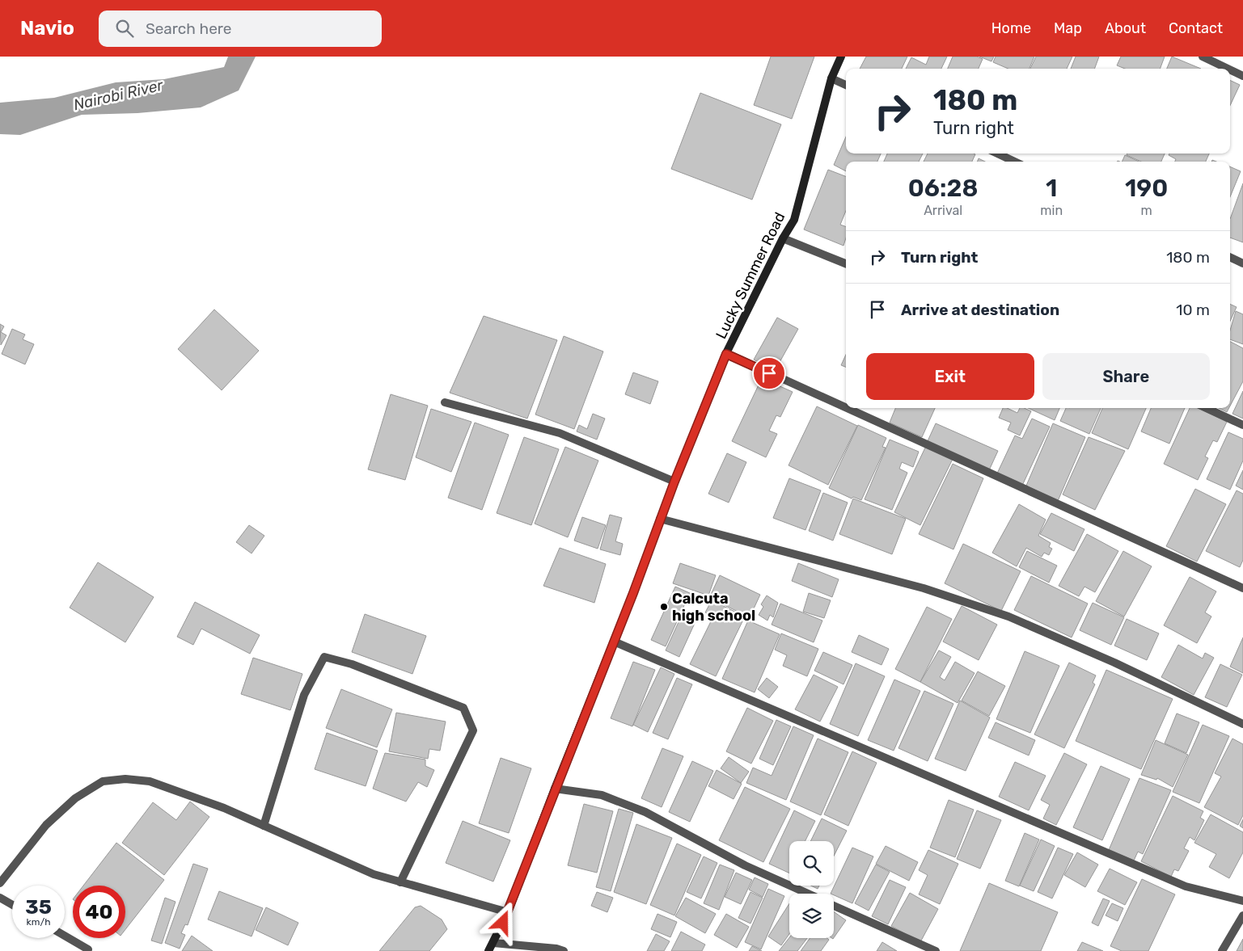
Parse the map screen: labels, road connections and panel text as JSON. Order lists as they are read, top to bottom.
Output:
{
  "streets": {
    "street": ["Lucky Summer Road"]
  },
  "water": ["Nairobi River"],
  "places": ["Calcuta high school"],
  "page": {
    "header": "Navio",
    "search": "Search here",
    "nav": [
      "Home",
      "Map",
      "About",
      "Contact"
    ],
    "turn": ["180 m", "Turn right"],
    "eta": [
      "06:28",
      "Arrival",
      "1",
      "min",
      "190",
      "m"
    ],
    "list": [
      {
        "name": "Turn right",
        "value": "180 m"
      },
      {
        "name": "Arrive at destination",
        "value": "10 m"
      }
    ],
    "buttons": ["Exit", "Share"],
    "speed": "35 km/h",
    "limit": "40"
  }
}
